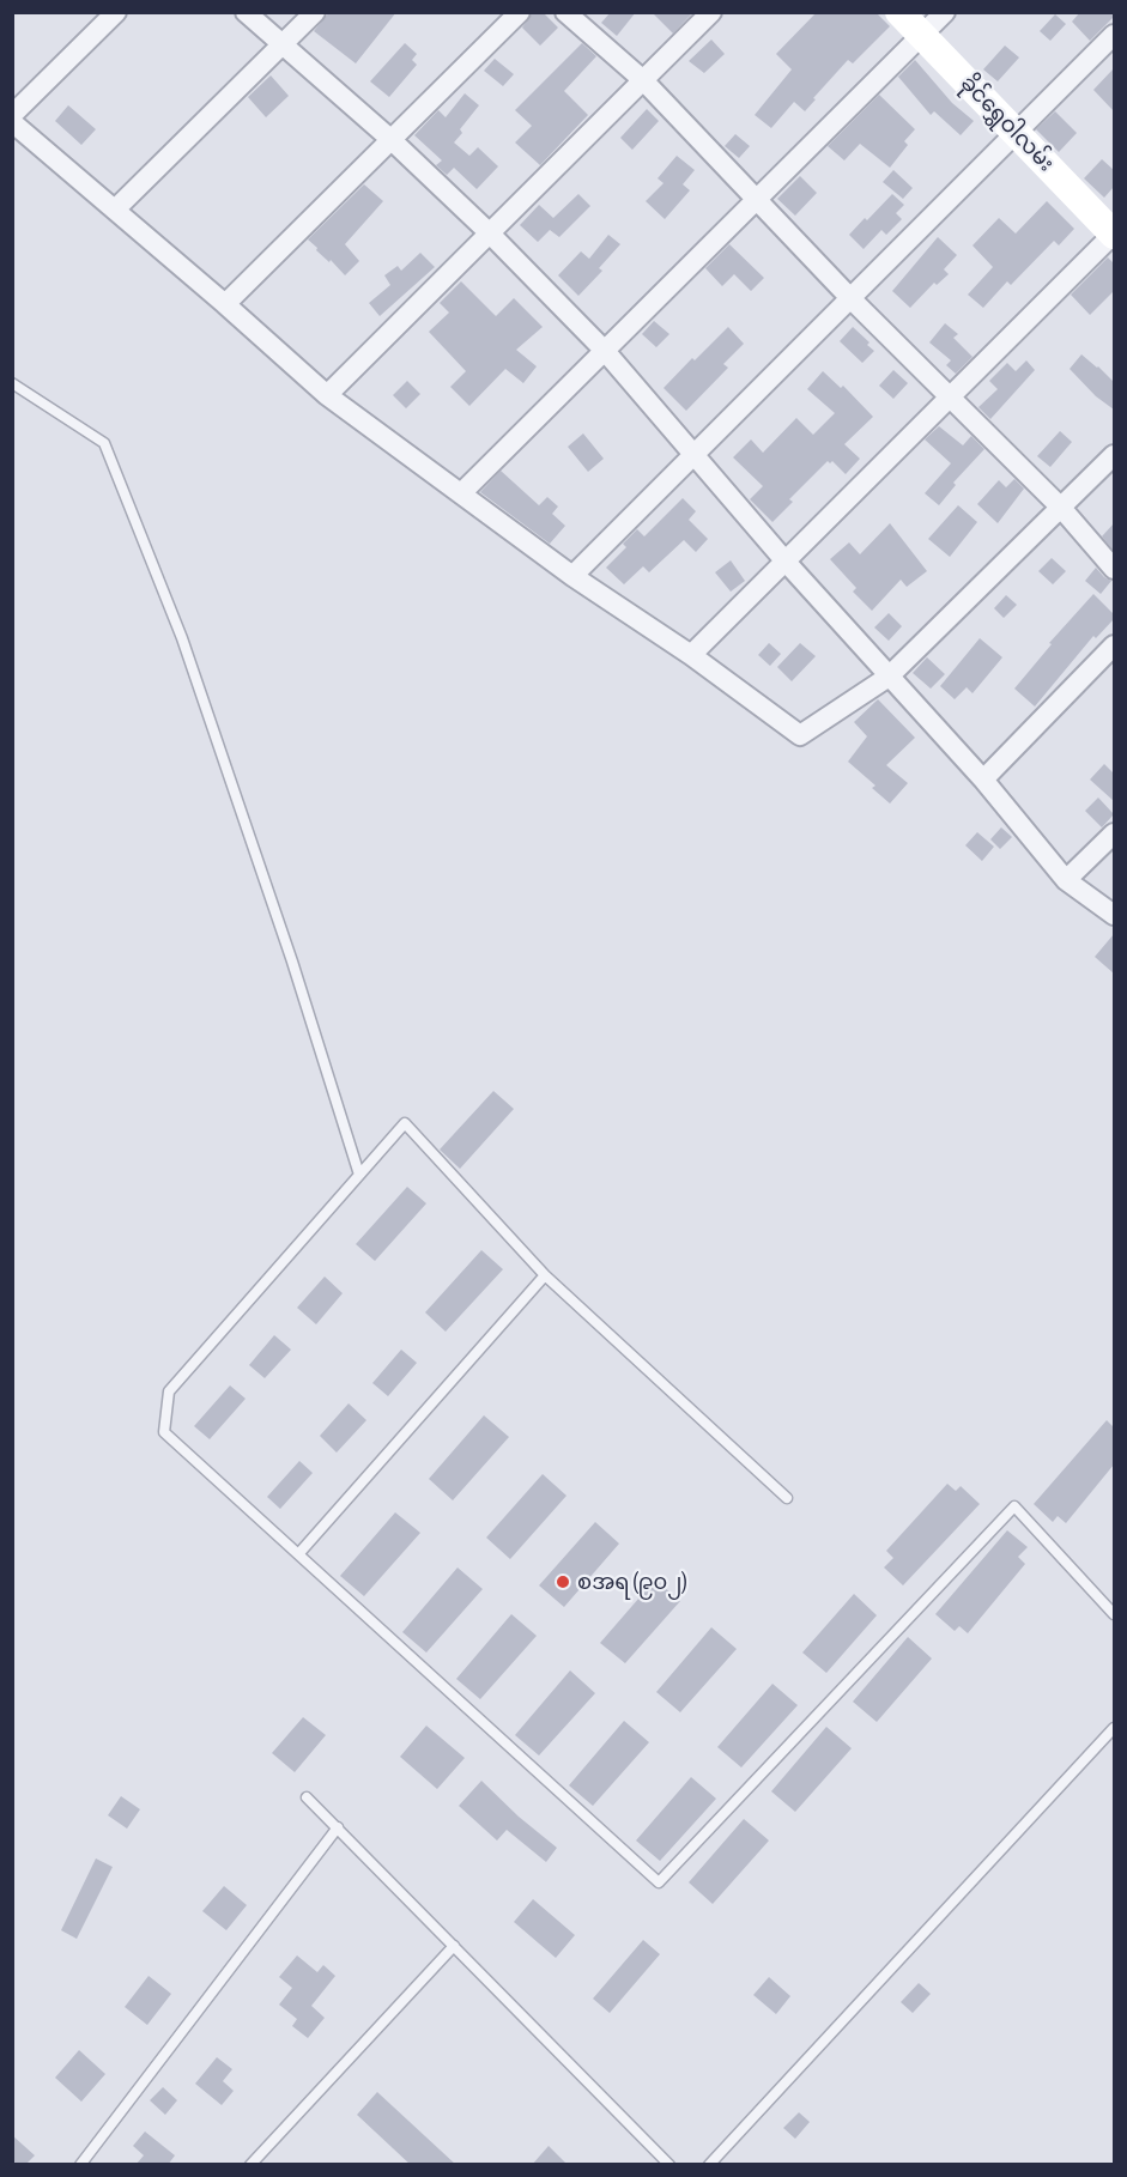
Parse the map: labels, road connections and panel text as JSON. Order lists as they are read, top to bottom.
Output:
{
  "streets": {
    "street": ["ခိုင်ရွှေဝါလမ်း"]
  },
  "places": ["စအရ (၉၀၂)"]
}
